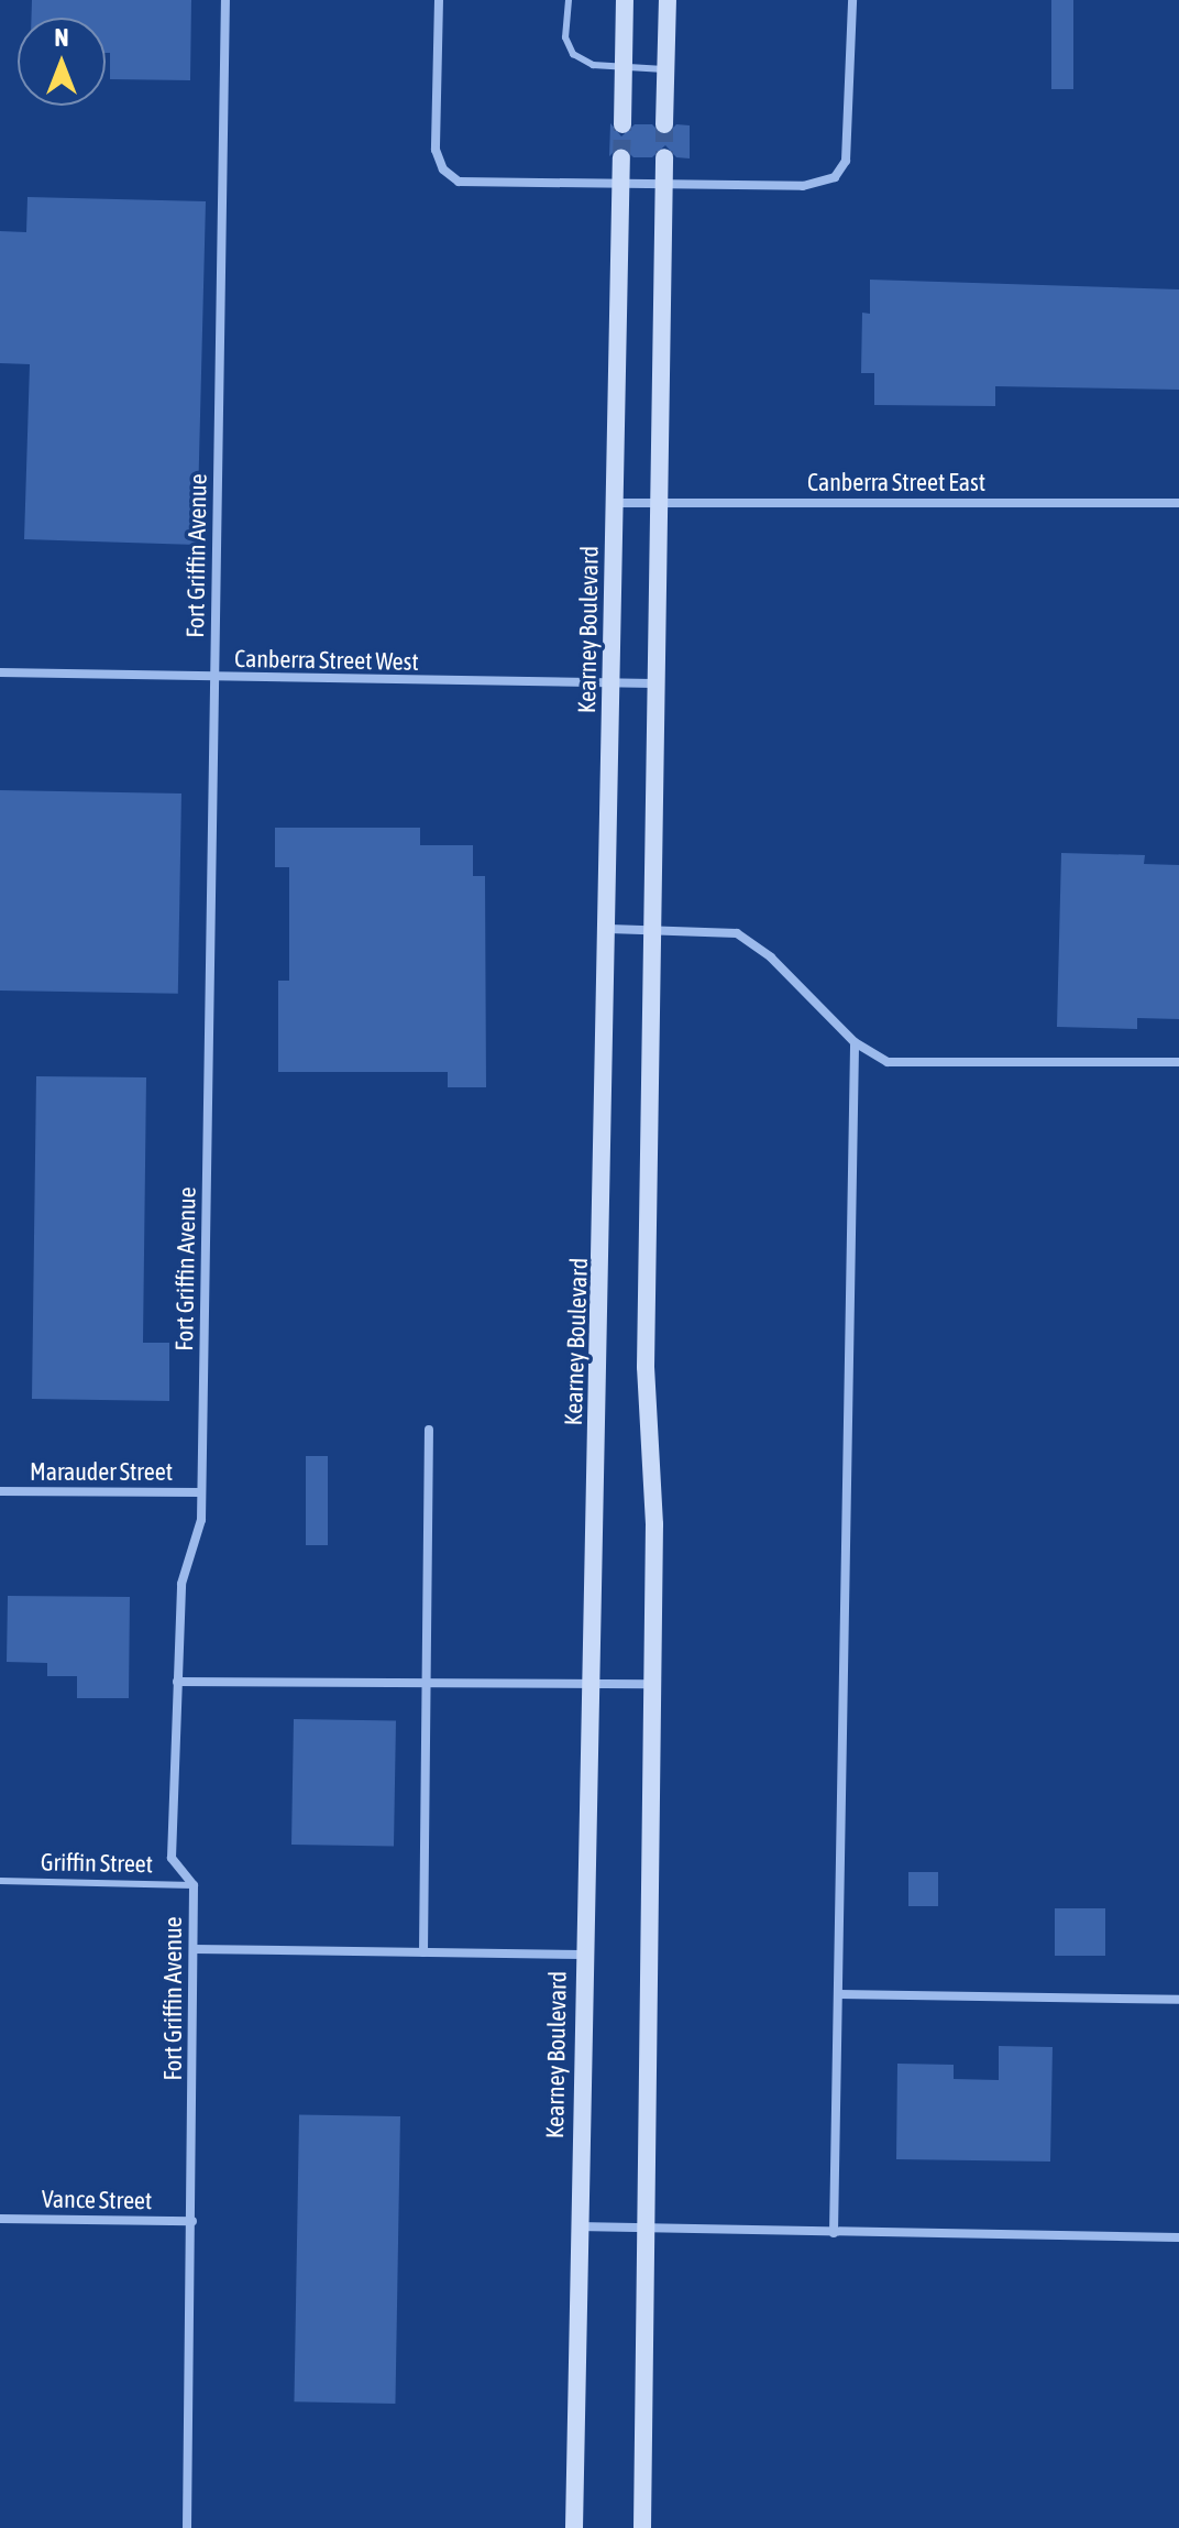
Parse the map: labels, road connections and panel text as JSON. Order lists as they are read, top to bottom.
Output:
{
  "streets": {
    "street": [
      "Canberra Street East",
      "Fort Griffin Avenue",
      "Kearney Boulevard",
      "Canberra Street West",
      "Marauder Street",
      "Vance Street"
    ],
    "lane": ["Griffin Street"]
  },
  "crossings": [
    ["Canberra Street East", "Kearney Boulevard"],
    ["Fort Griffin Avenue", "Canberra Street West"],
    ["Fort Griffin Avenue", "Marauder Street"],
    ["Fort Griffin Avenue", "Griffin Street"],
    ["Fort Griffin Avenue", "Vance Street"],
    ["Kearney Boulevard", "Canberra Street West"]
  ],
  "north": "top"
}
